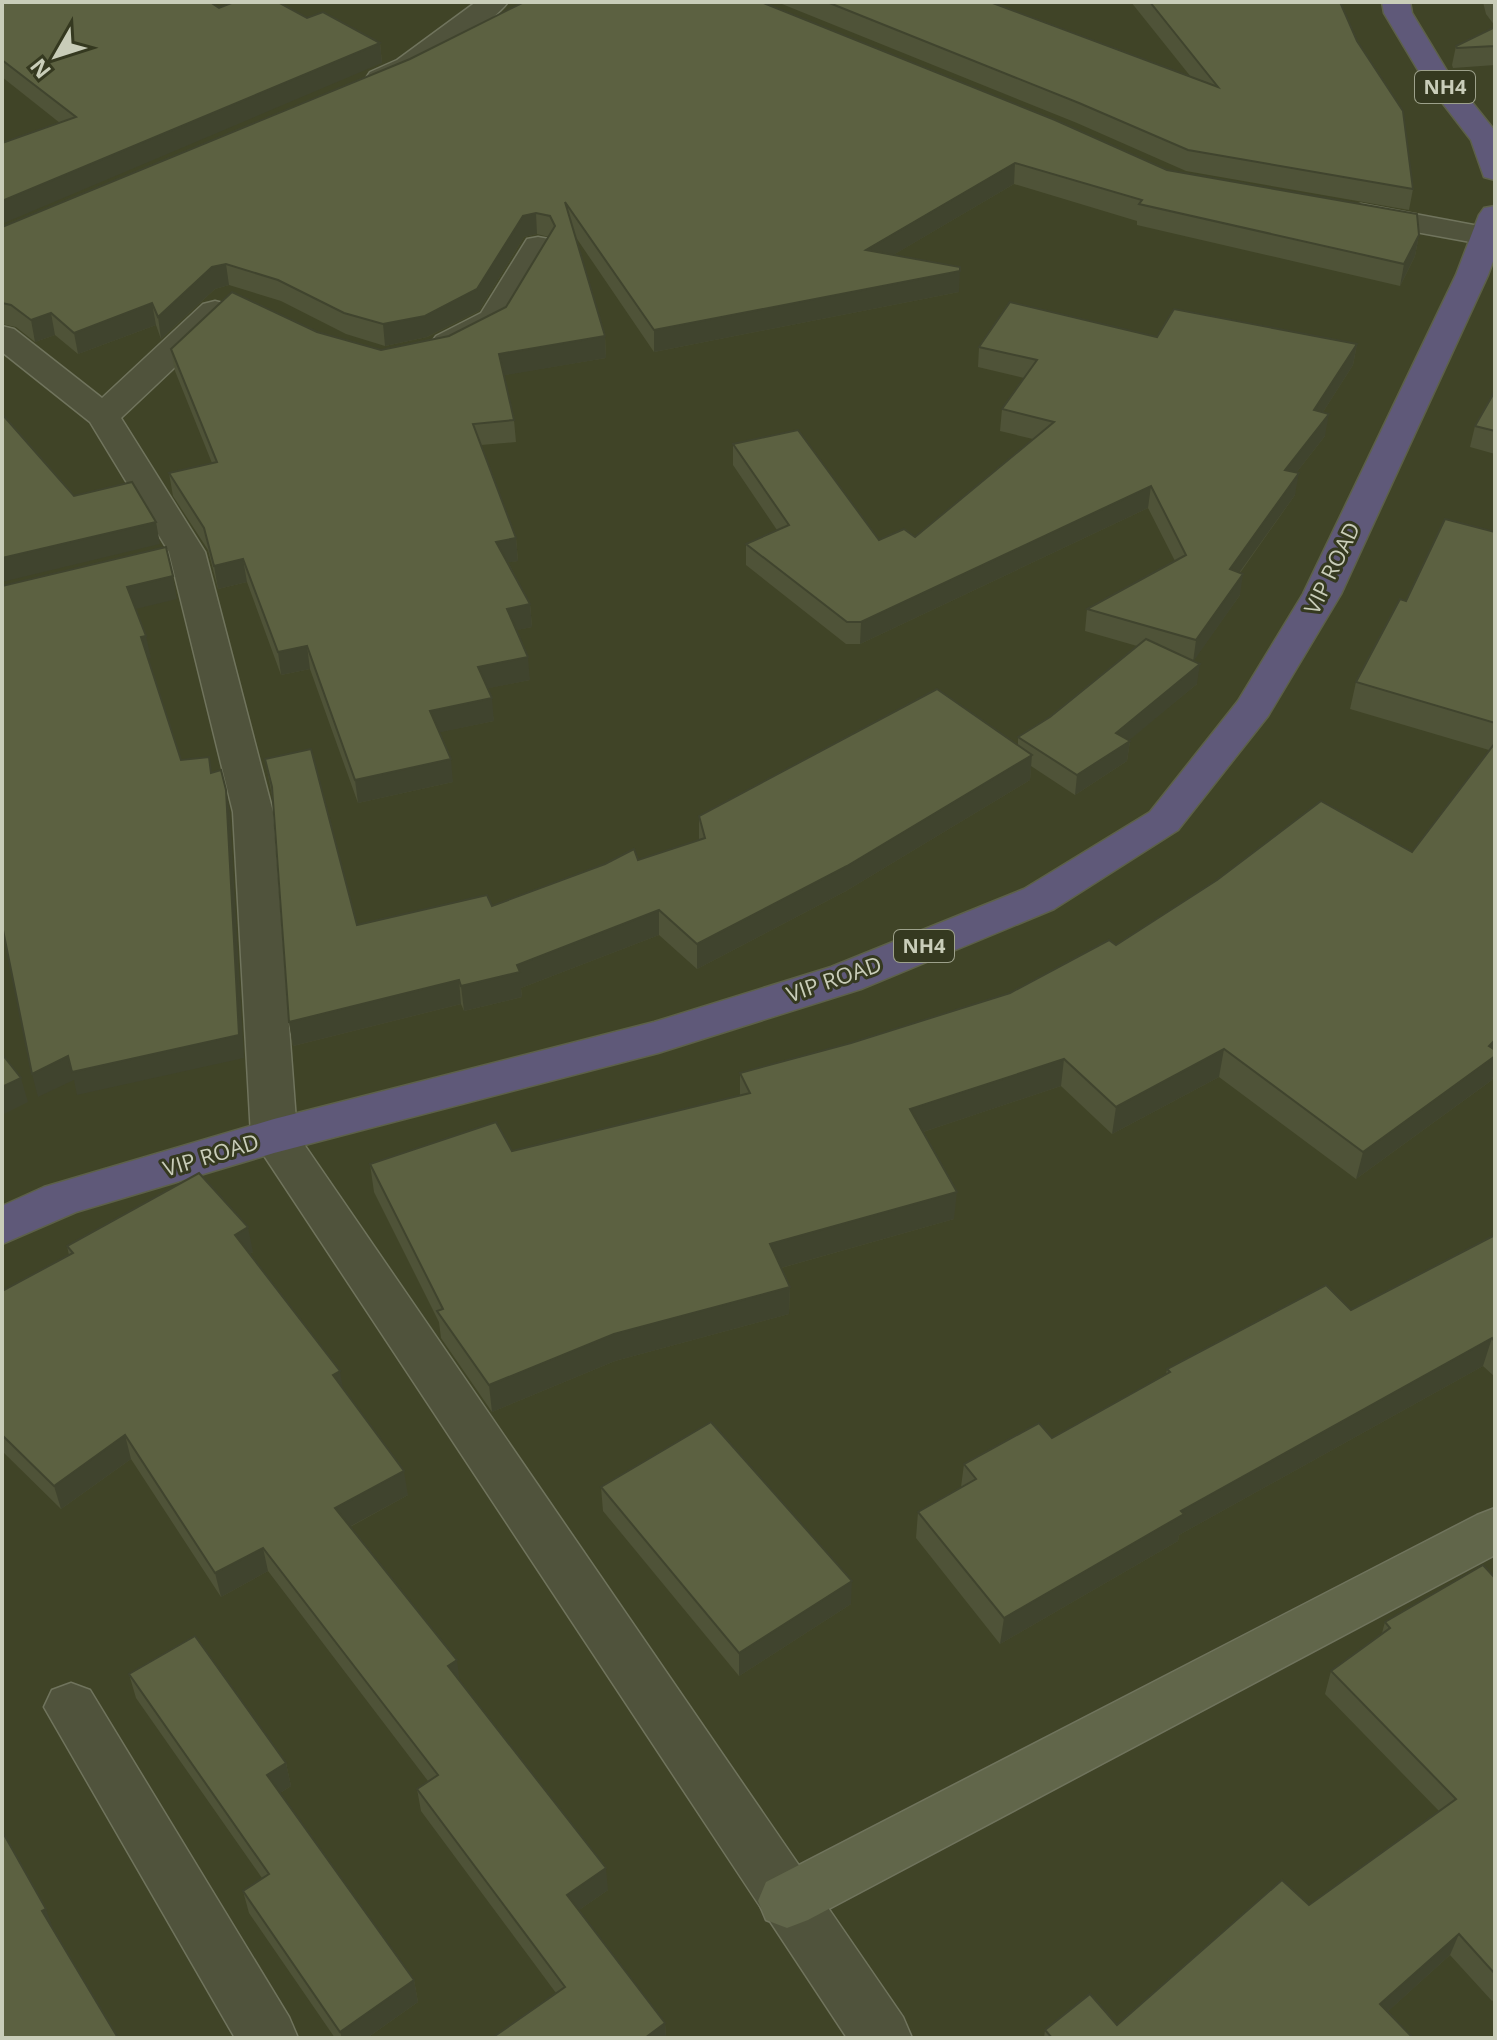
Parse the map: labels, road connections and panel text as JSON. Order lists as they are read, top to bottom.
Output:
{
  "streets": {
    "highway": ["NH4", "VIP ROAD"]
  },
  "north": "bottom left"
}
